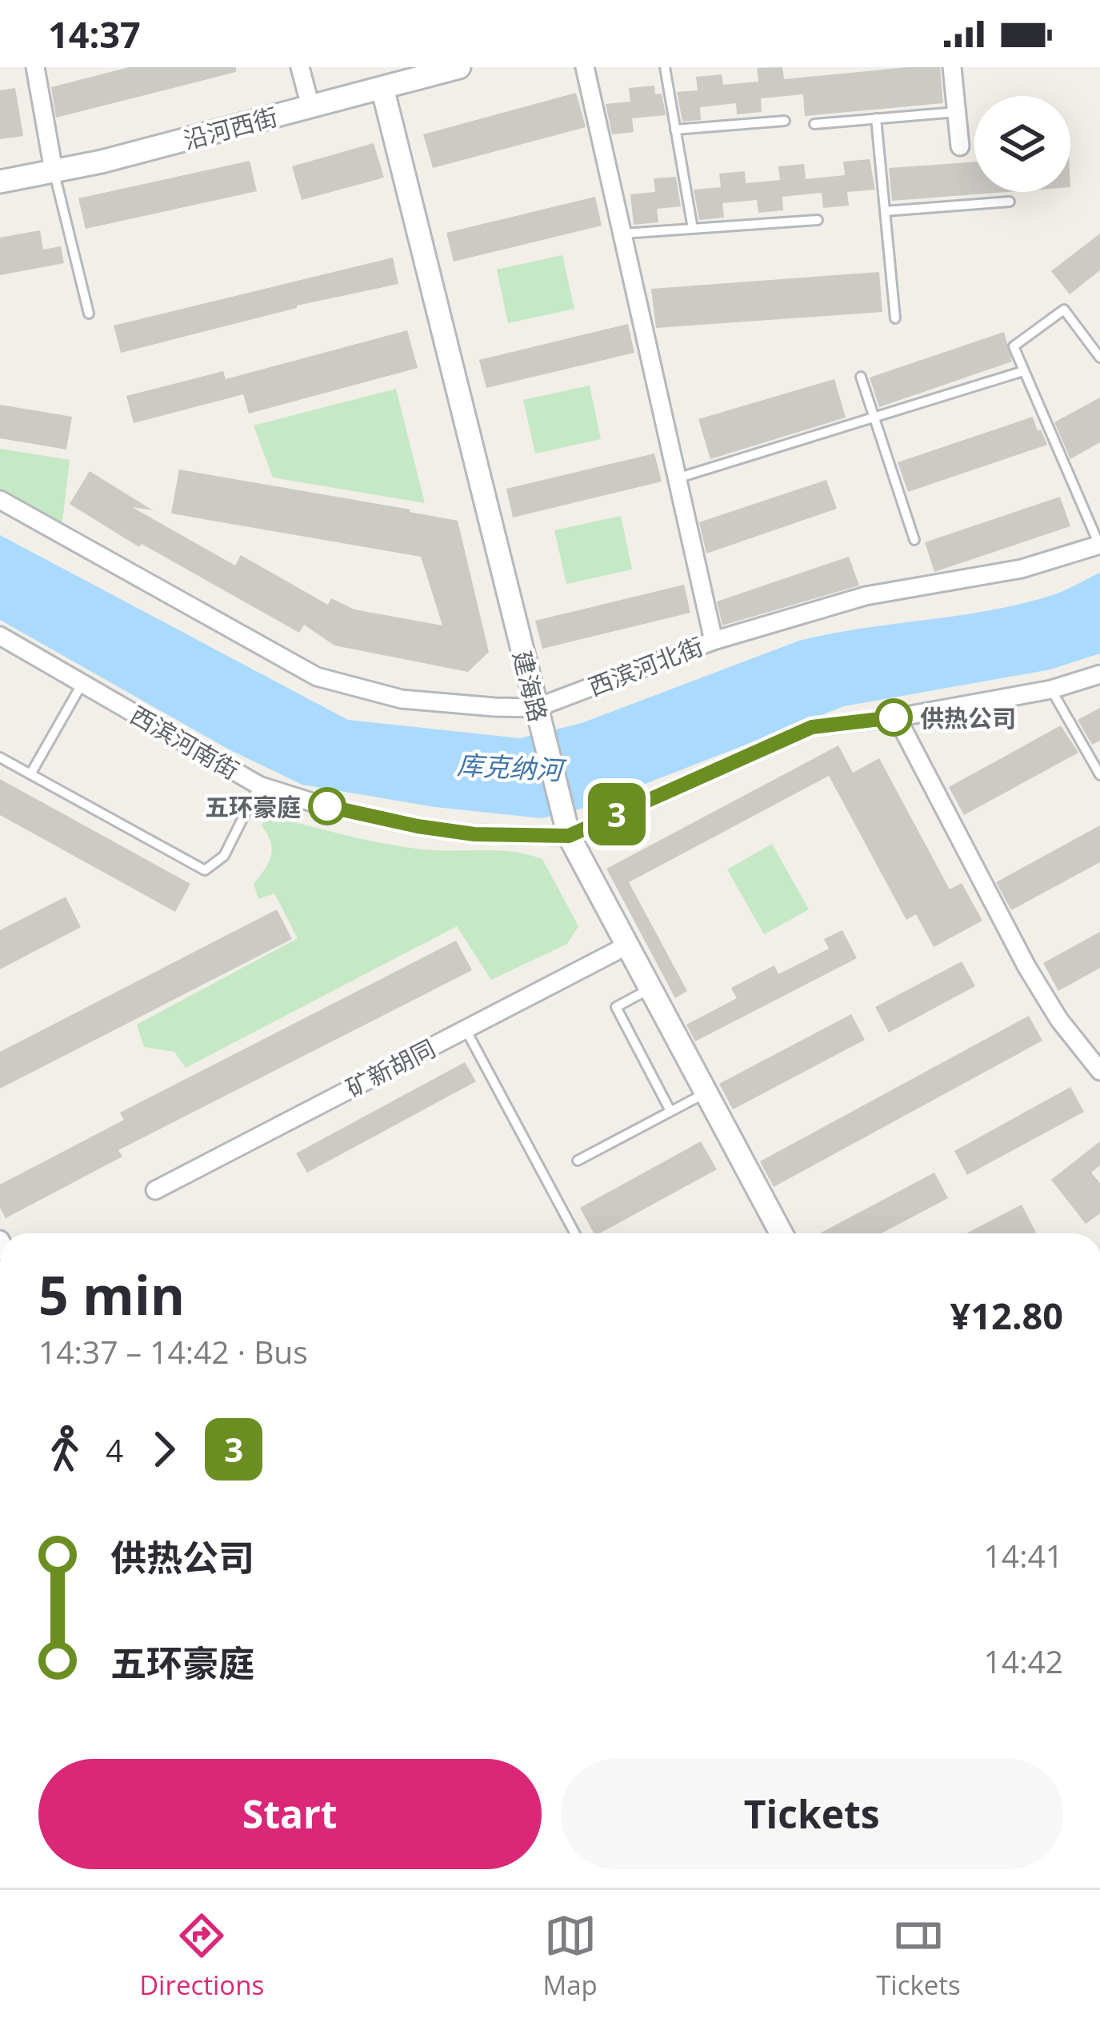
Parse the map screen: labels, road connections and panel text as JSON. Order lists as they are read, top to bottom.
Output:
{
  "streets": {
    "street": [
      "沿河西街",
      "西滨河北街",
      "建海路",
      "西滨河南街",
      "矿新胡同"
    ]
  },
  "crossings": [
    ["沿河西街", "建海路"],
    ["西滨河北街", "建海路"],
    ["建海路", "西滨河南街"],
    ["建海路", "矿新胡同"]
  ],
  "water": ["库克纳河"],
  "places": ["供热公司", "五环豪庭"],
  "lines": ["bus line 3"],
  "page": {
    "status": "14:37",
    "on_map": "3",
    "heading": ["5 min", "14:37 – 14:42 · Bus", "¥12.80"],
    "legs": ["4", "3"],
    "list": [
      {
        "name": "供热公司",
        "value": "14:41"
      },
      {
        "name": "五环豪庭",
        "value": "14:42"
      }
    ],
    "buttons": ["Start", "Tickets"],
    "tabs": ["Directions", "Map", "Tickets"]
  }
}
